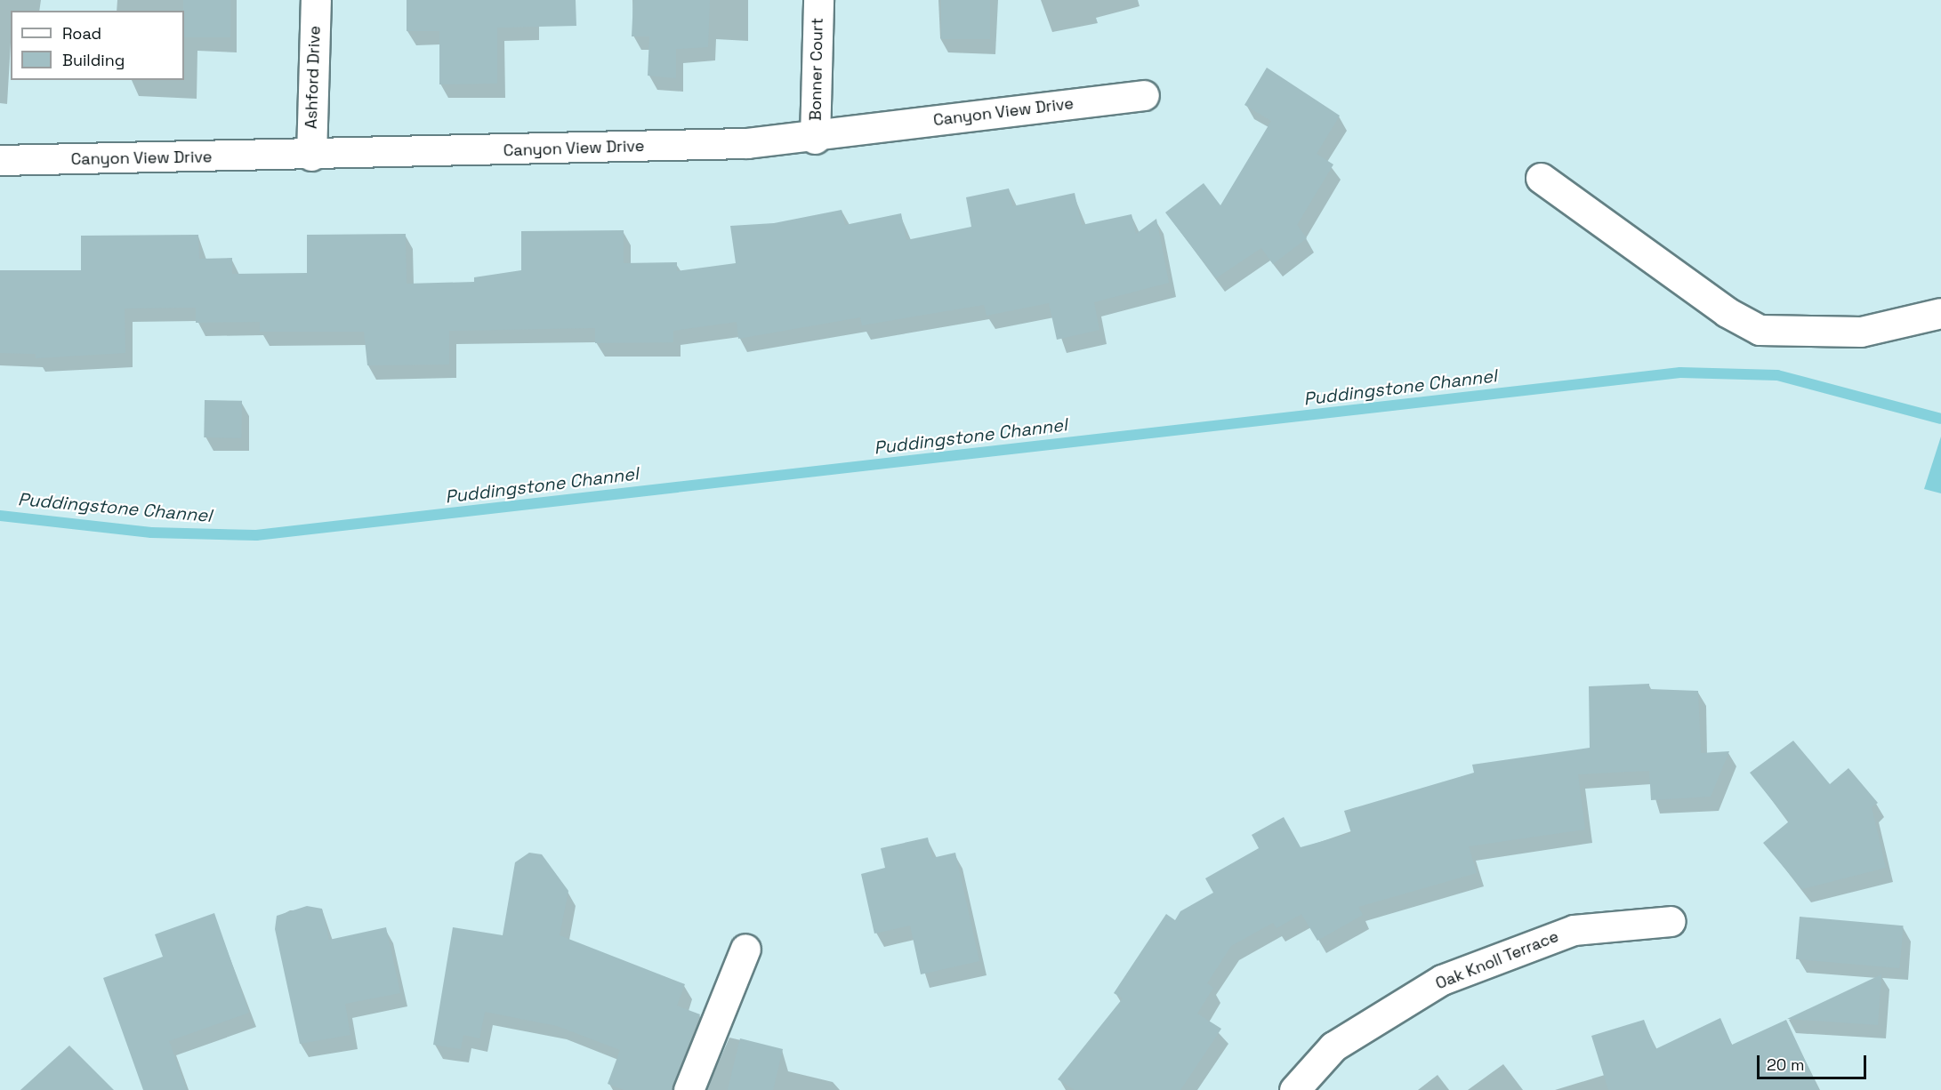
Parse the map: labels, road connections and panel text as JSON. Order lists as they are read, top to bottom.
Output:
{
  "streets": {
    "street": [
      "Bonner Court",
      "Ashford Drive",
      "Canyon View Drive",
      "Oak Knoll Terrace"
    ]
  },
  "crossings": [
    ["Bonner Court", "Canyon View Drive"],
    ["Ashford Drive", "Canyon View Drive"]
  ],
  "water": ["Puddingstone Channel"],
  "legend": ["Road", "Building"],
  "scale_bar": "20 m"
}
